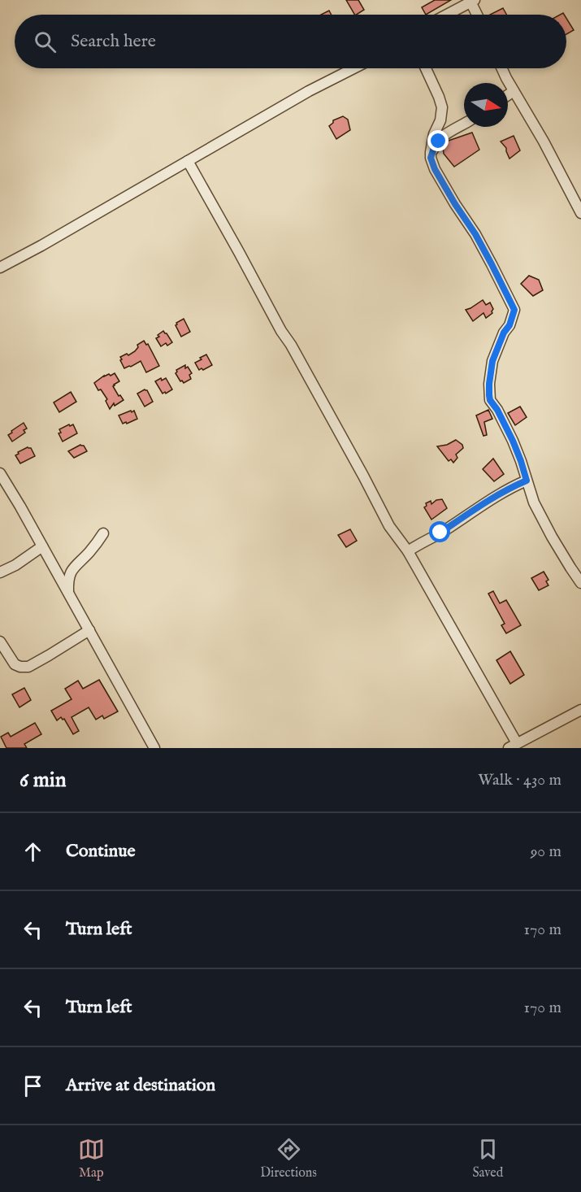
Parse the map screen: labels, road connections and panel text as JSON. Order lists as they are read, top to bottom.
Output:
{
  "north": "right",
  "page": {
    "search": "Search here",
    "heading": ["6 min", "Walk · 430 m"],
    "list": [
      ["Continue", "90 m"],
      ["Turn left", "170 m"],
      ["Turn left", "170 m"],
      "Arrive at destination"
    ],
    "nav": ["Map", "Directions", "Saved"]
  }
}
